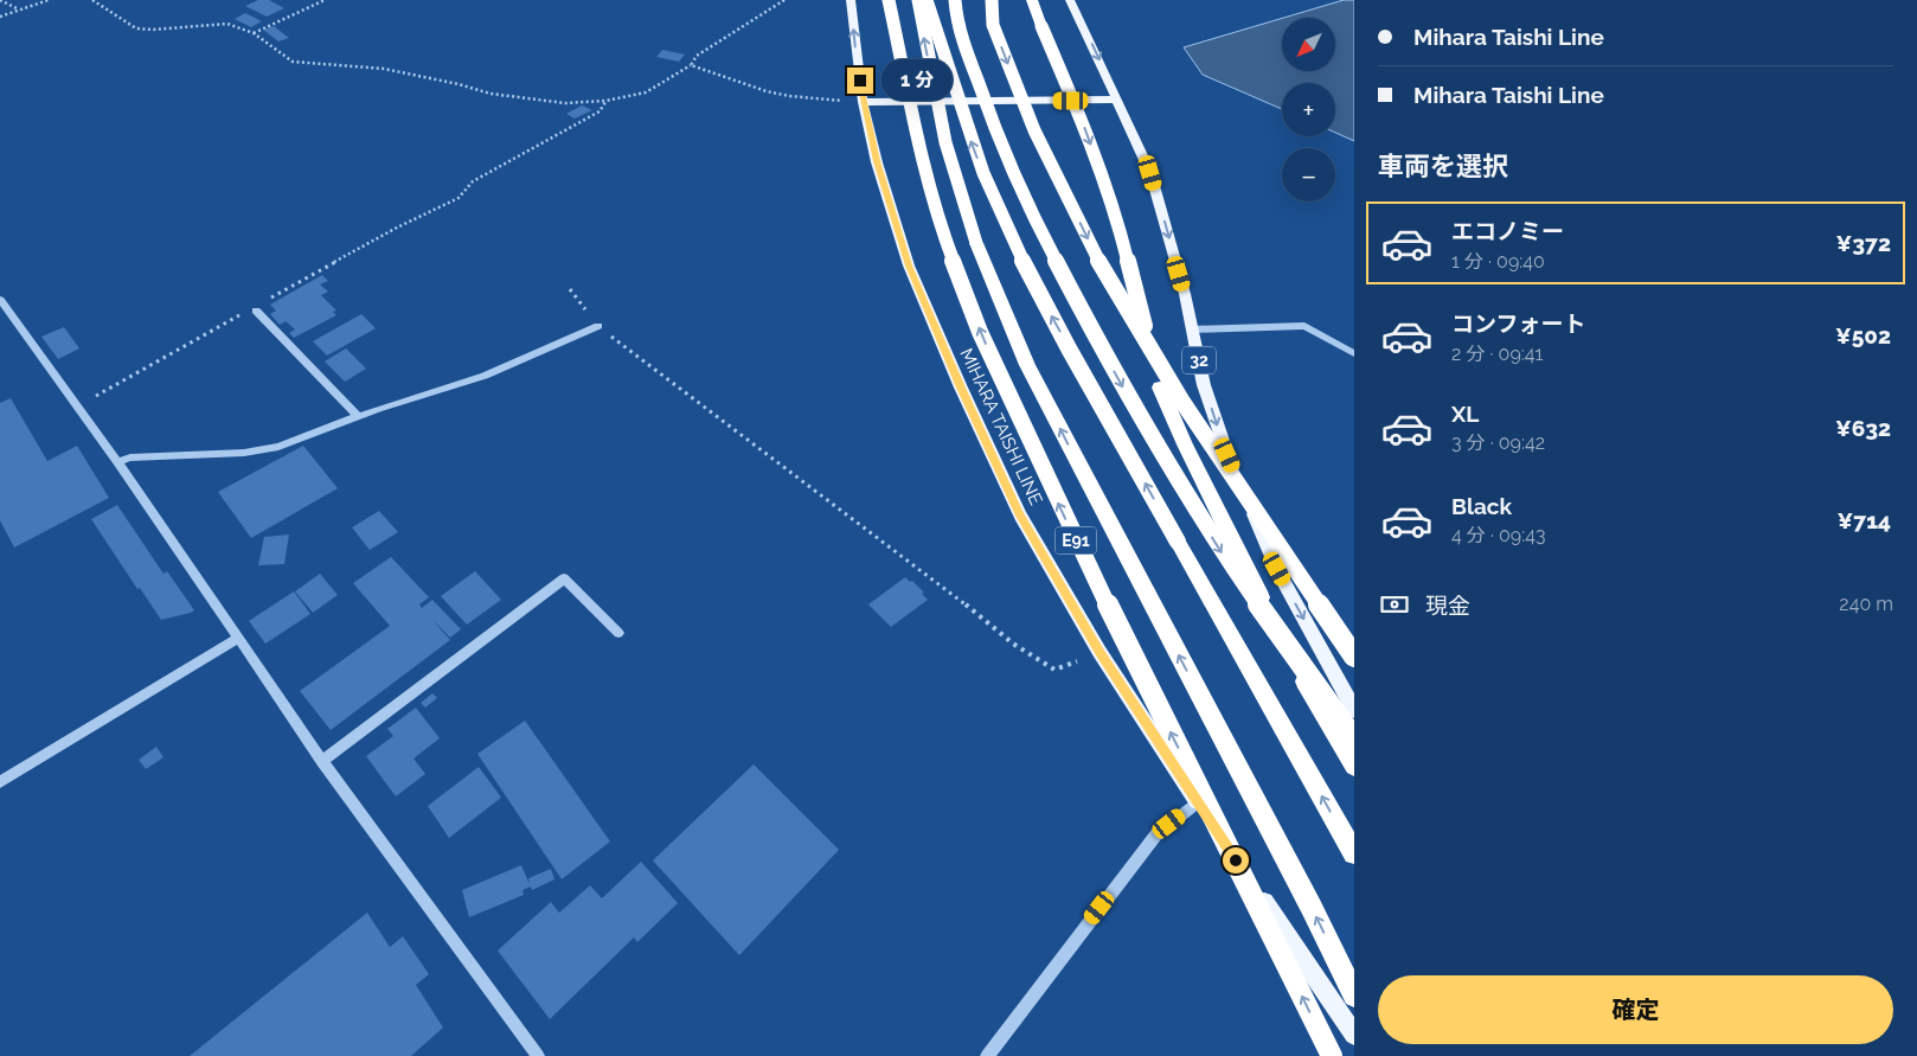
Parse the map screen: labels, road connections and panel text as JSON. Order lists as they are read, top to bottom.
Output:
{
  "streets": {
    "highway": ["E91"],
    "main road": ["32", "MIHARA TAISHI LINE"]
  },
  "north": "bottom left",
  "page": {
    "banner": ["Mihara Taishi Line", "Mihara Taishi Line"],
    "map_buttons": ["+", "−"],
    "bubble": "1 分",
    "heading": "車両を選択",
    "list": [
      {
        "name": "エコノミー",
        "note": "1 分 · 09:40",
        "value": "¥372"
      },
      {
        "name": "コンフォート",
        "note": "2 分 · 09:41",
        "value": "¥502"
      },
      {
        "name": "XL",
        "note": "3 分 · 09:42",
        "value": "¥632"
      },
      {
        "name": "Black",
        "note": "4 分 · 09:43",
        "value": "¥714"
      }
    ],
    "pay": ["現金", "240 m"],
    "buttons": "確定"
  }
}
